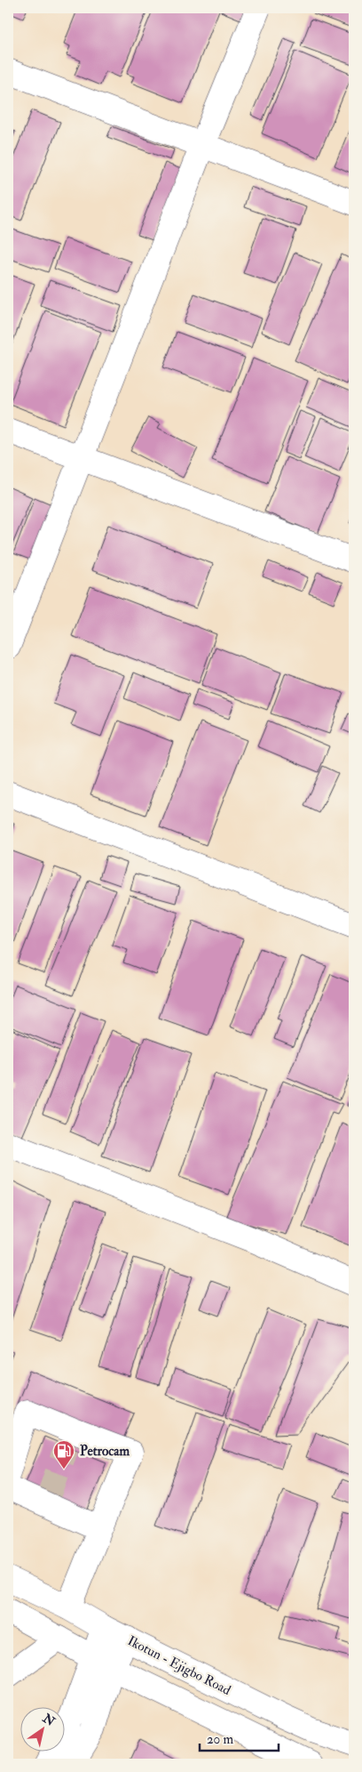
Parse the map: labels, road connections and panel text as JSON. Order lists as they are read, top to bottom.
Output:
{
  "streets": {
    "street": ["Ikotun - Ejigbo Road"]
  },
  "places": {
    "fuel station": ["Petrocam"]
  },
  "scale_bar": "20 m",
  "north": "top right"
}
